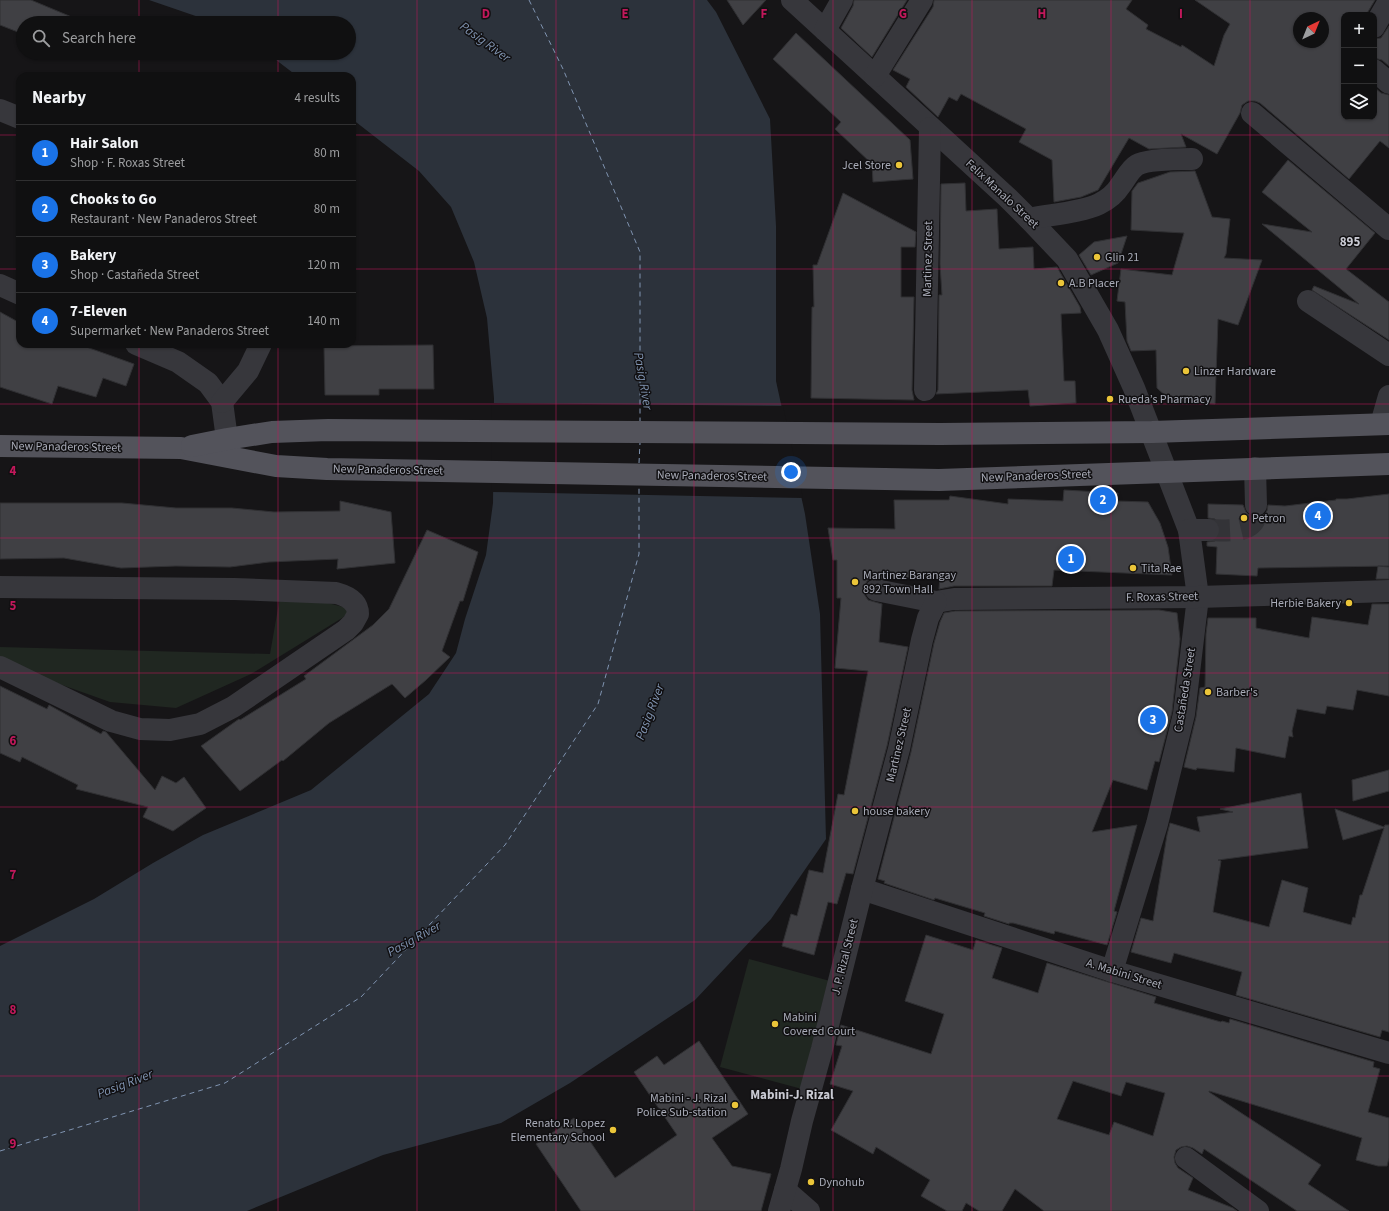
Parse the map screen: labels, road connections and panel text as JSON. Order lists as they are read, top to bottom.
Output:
{
  "streets": {
    "main road": ["New Panaderos Street"],
    "street": [
      "Felix Manalo Street",
      "Martinez Street",
      "F. Roxas Street",
      "Castañeda Street",
      "J. P. Rizal Street",
      "A. Mabini Street"
    ]
  },
  "crossings": [
    ["Felix Manalo Street", "Martinez Street"],
    ["Felix Manalo Street", "New Panaderos Street"],
    ["Felix Manalo Street", "Castañeda Street"],
    ["Martinez Street", "F. Roxas Street"],
    ["Martinez Street", "J. P. Rizal Street"],
    ["Martinez Street", "A. Mabini Street"],
    ["New Panaderos Street", "Castañeda Street"],
    ["F. Roxas Street", "Castañeda Street"],
    ["Castañeda Street", "A. Mabini Street"],
    ["J. P. Rizal Street", "A. Mabini Street"]
  ],
  "districts": ["895", "Mabini-J. Rizal"],
  "water": ["Pasig River"],
  "places": [
    "Jcel Store",
    "Glin 21",
    "A.B Placer",
    "Linzer Hardware",
    "Rueda’s Pharmacy",
    "Petron",
    "Tita Rae",
    "Martinez Barangay 892 Town Hall",
    "Herbie Bakery",
    "Barber's",
    "house bakery",
    "Mabini Covered Court",
    "Mabini - J. Rizal Police Sub-station",
    "Renato R. Lopez Elementary School",
    "Dynohub"
  ],
  "north": "top right",
  "page": {
    "map_buttons": ["+", "−"],
    "search": "Search here",
    "heading": ["Nearby", "4 results"],
    "list": [
      {
        "mark": "1",
        "name": "Hair Salon",
        "note": "Shop · F. Roxas Street",
        "value": "80 m"
      },
      {
        "mark": "2",
        "name": "Chooks to Go",
        "note": "Restaurant · New Panaderos Street",
        "value": "80 m"
      },
      {
        "mark": "3",
        "name": "Bakery",
        "note": "Shop · Castañeda Street",
        "value": "120 m"
      },
      {
        "mark": "4",
        "name": "7-Eleven",
        "note": "Supermarket · New Panaderos Street",
        "value": "140 m"
      }
    ],
    "pins": [
      "2",
      "4",
      "1",
      "3"
    ]
  },
  "grid": {
    "columns": [
      "D",
      "E",
      "F",
      "G",
      "H",
      "I"
    ],
    "rows": [
      "4",
      "5",
      "6",
      "7",
      "8",
      "9"
    ]
  }
}
